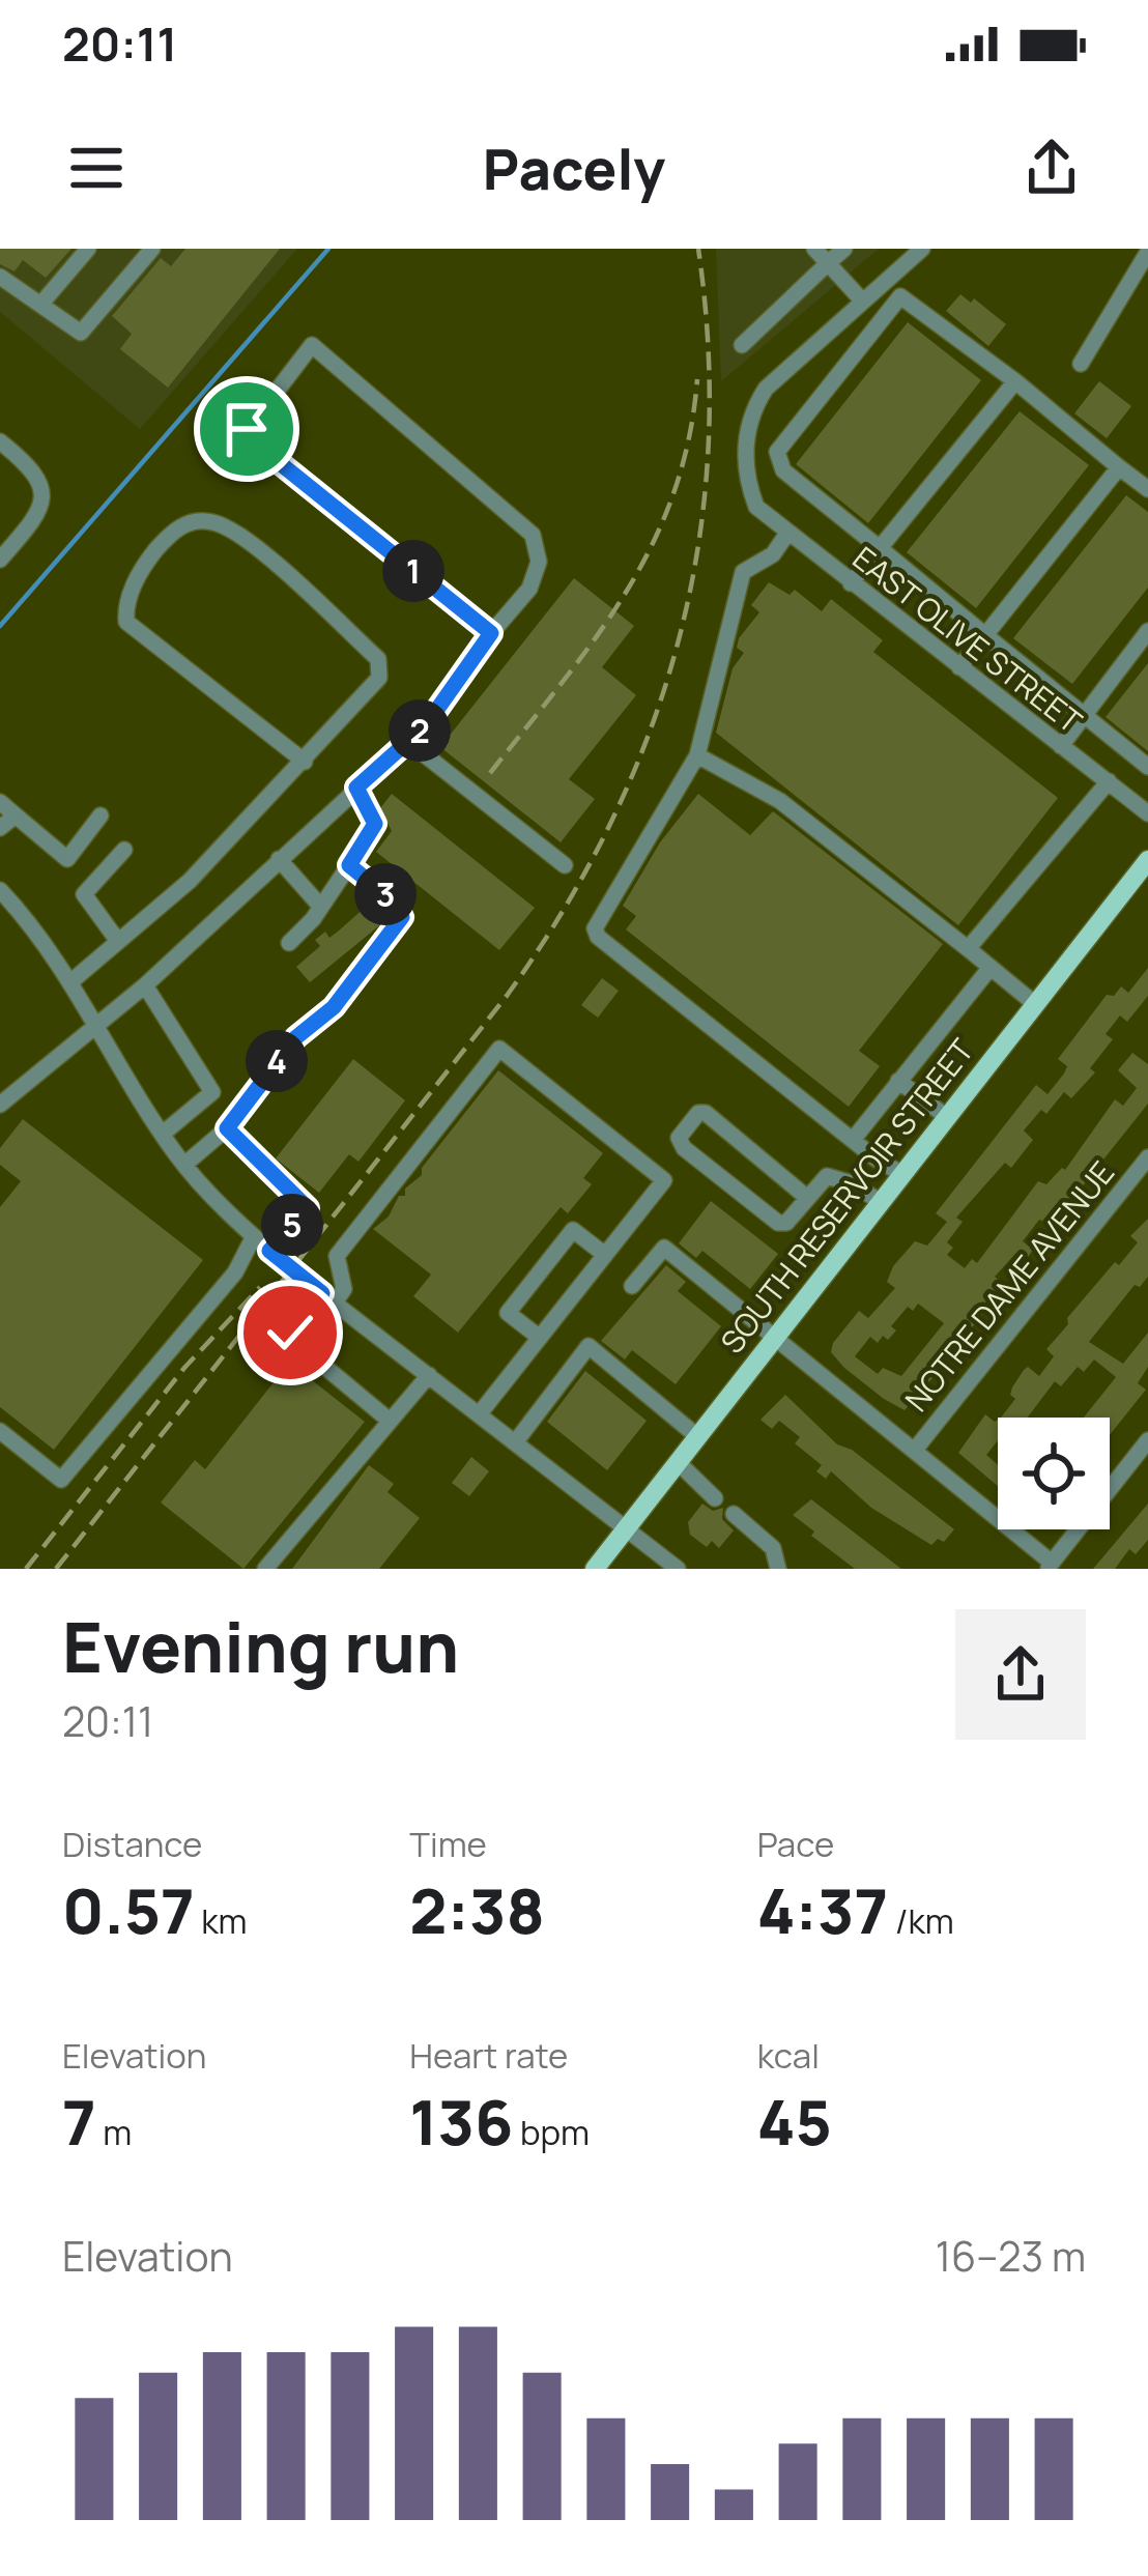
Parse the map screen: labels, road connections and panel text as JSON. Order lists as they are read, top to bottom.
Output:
{
  "streets": {
    "main road": ["SOUTH RESERVOIR STREET"],
    "street": ["EAST OLIVE STREET", "NOTRE DAME AVENUE"]
  },
  "page": {
    "status": "20:11",
    "header": "Pacely",
    "pins": [
      "1",
      "2",
      "3",
      "4",
      "5"
    ],
    "heading": ["Evening run", "20:11"],
    "stats": [
      ["Distance", "0.57 km"],
      ["Time", "2:38"],
      ["Pace", "4:37 /km"],
      ["Elevation", "7 m"],
      ["Heart rate", "136 bpm"],
      ["kcal", "45"]
    ],
    "chart": ["Elevation", "16–23 m"]
  }
}
